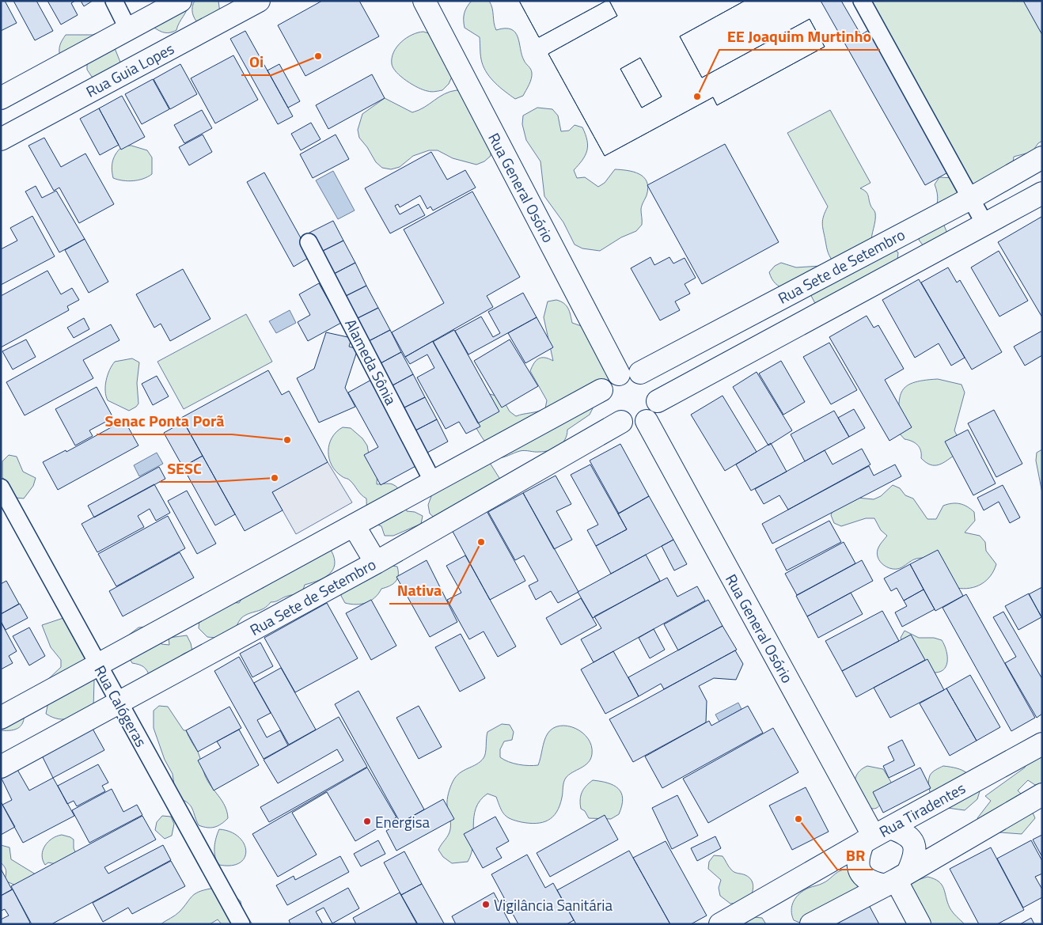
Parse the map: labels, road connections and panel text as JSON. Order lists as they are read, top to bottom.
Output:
{
  "streets": {
    "main road": [
      "Rua Guia Lopes",
      "Rua General Osório",
      "Rua Sete de Setembro",
      "Rua Tiradentes"
    ],
    "street": ["Alameda Sônia", "Rua Calógeras"]
  },
  "crossings": [
    ["Rua General Osório", "Rua Sete de Setembro"],
    ["Rua General Osório", "Rua Tiradentes"],
    ["Rua Sete de Setembro", "Rua Calógeras"]
  ],
  "places": [
    "Oi",
    "EE Joaquim Murtinho",
    "Senac Ponta Porã",
    "SESC",
    "Nativa",
    "BR",
    "Energisa",
    "Vigilância Sanitária"
  ]
}
